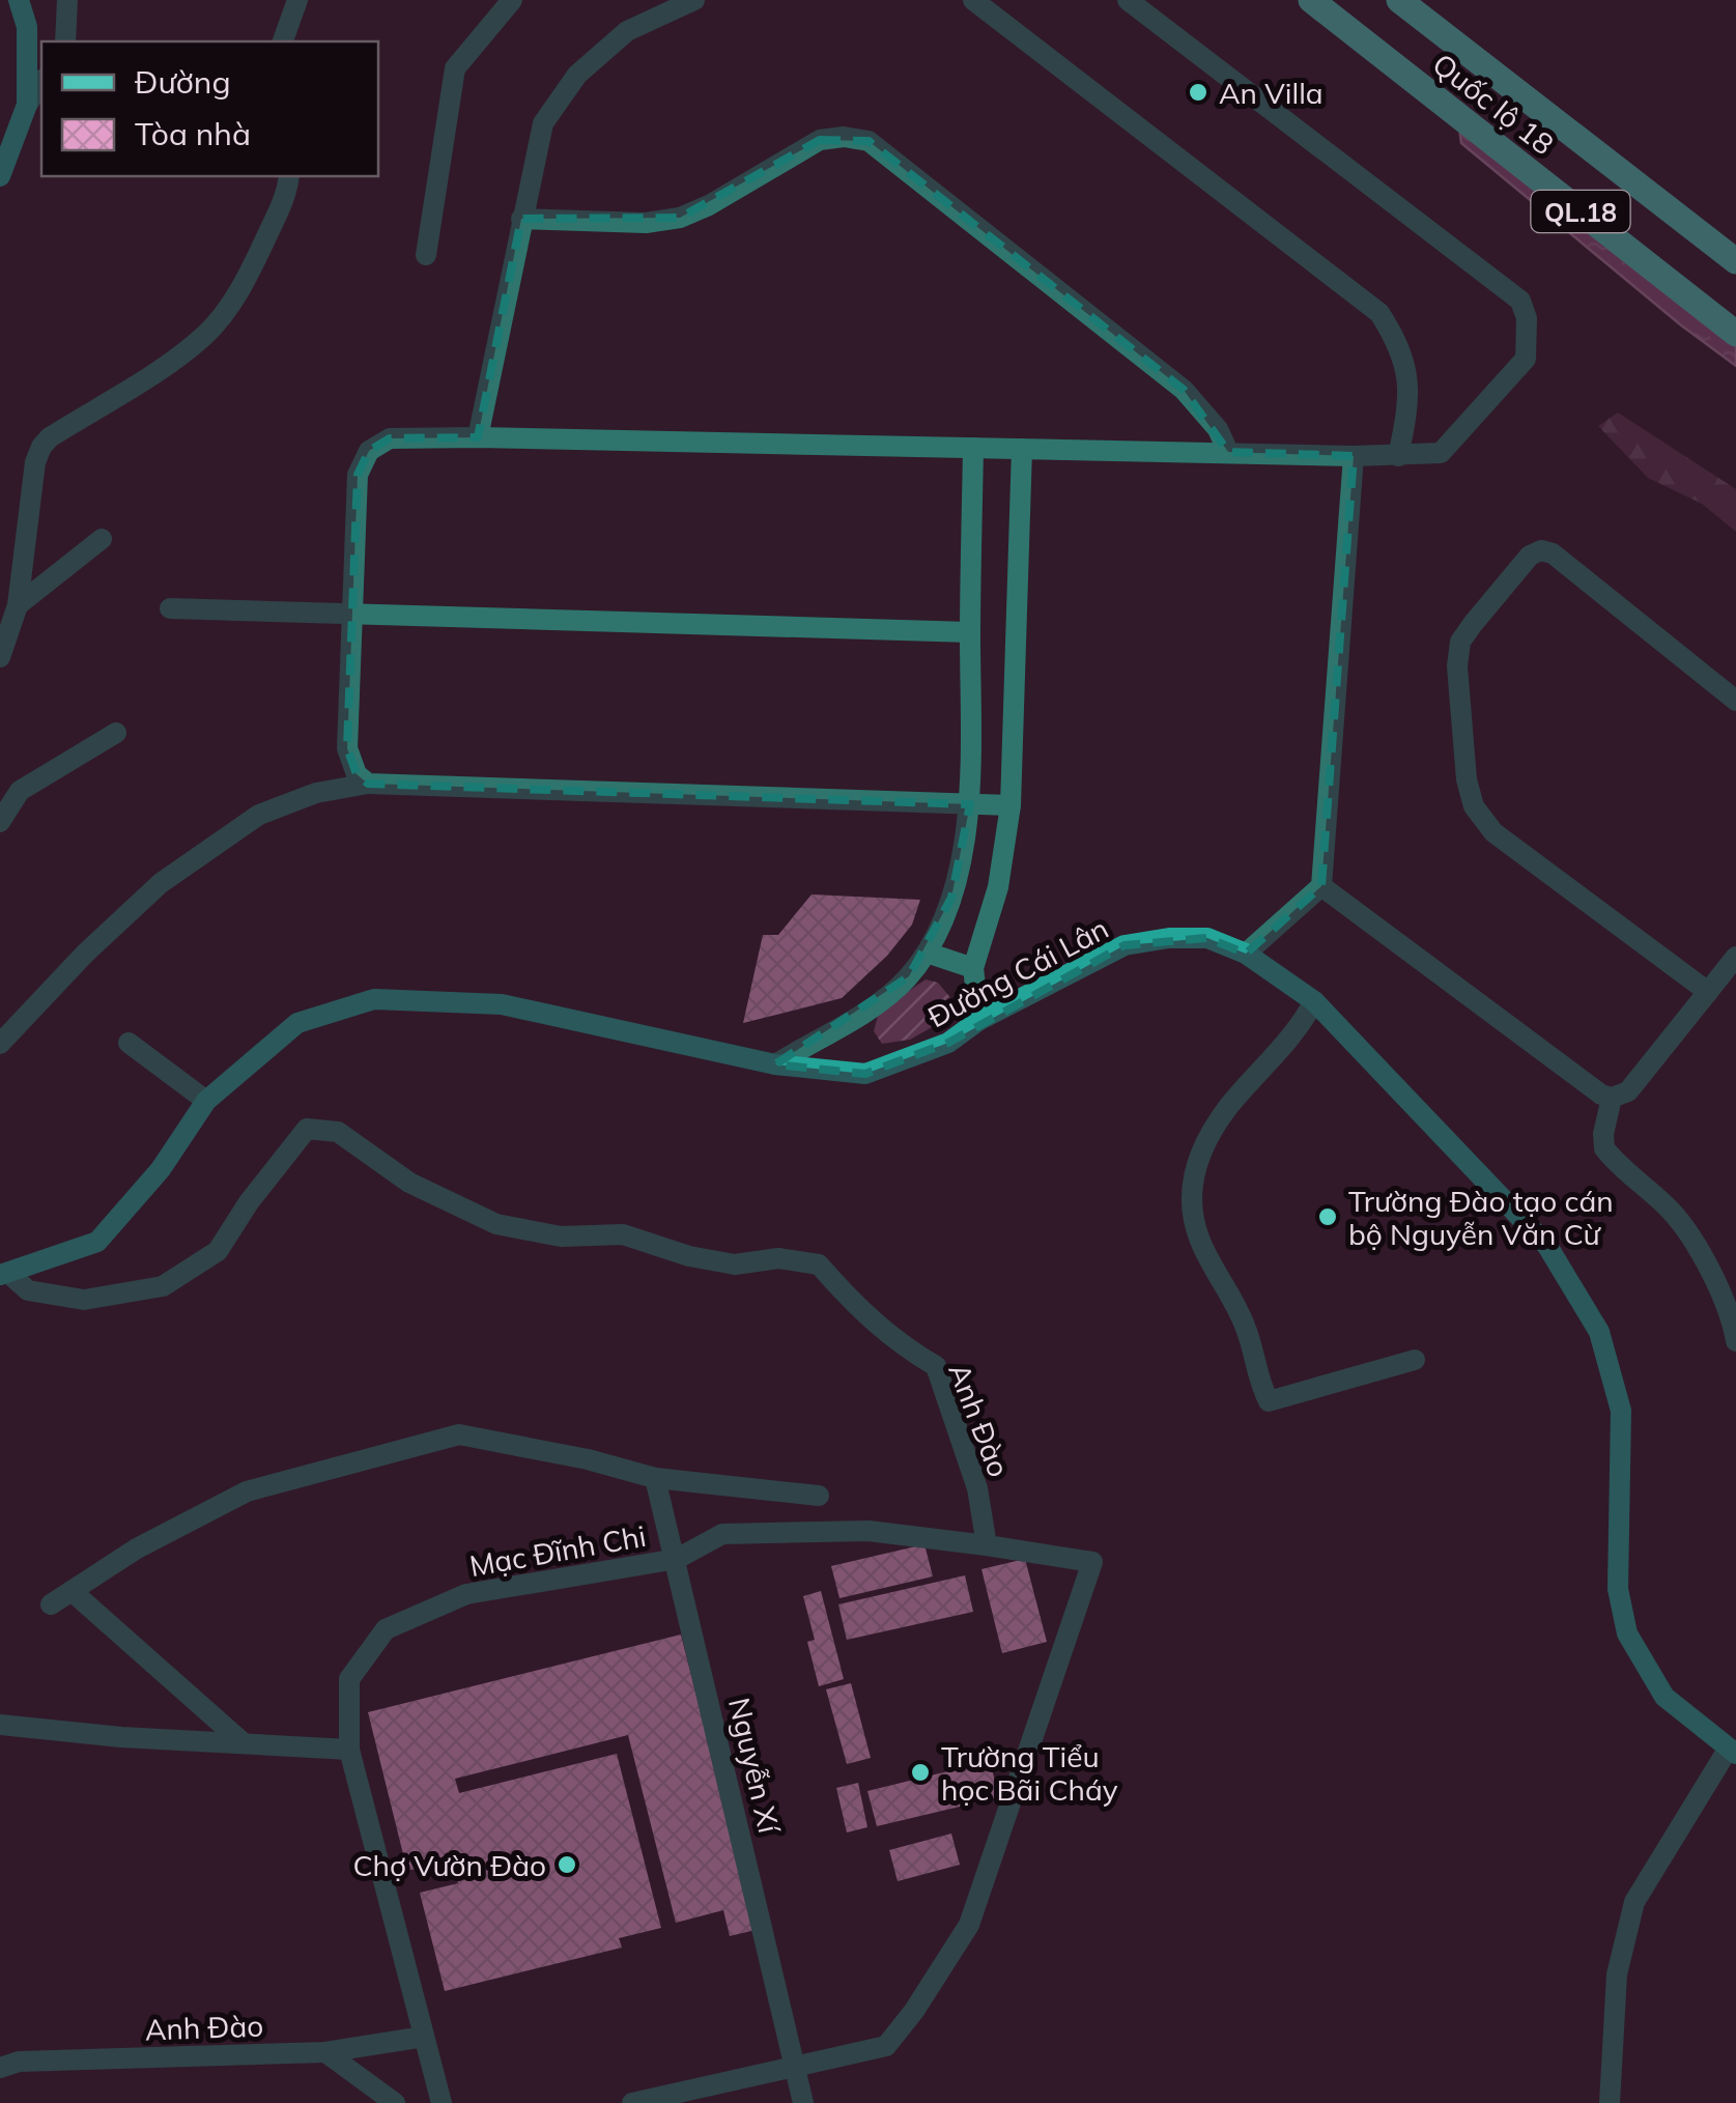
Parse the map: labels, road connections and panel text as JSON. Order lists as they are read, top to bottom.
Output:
{
  "streets": {
    "main road": ["Quốc lộ 18", "QL.18", "Đường Cái Lân"],
    "street": ["Anh Đào", "Mạc Đĩnh Chi", "Nguyễn Xí"]
  },
  "crossings": [
    ["Đường Cái Lân", "Anh Đào"],
    ["Anh Đào", "Mạc Đĩnh Chi"],
    ["Mạc Đĩnh Chi", "Nguyễn Xí"]
  ],
  "places": [
    "An Villa",
    "Trường Đào tạo cán bộ Nguyễn Văn Cừ",
    "Trường Tiểu học Bãi Cháy",
    "Chợ Vườn Đào"
  ],
  "legend": ["Đường", "Tòa nhà"]
}
